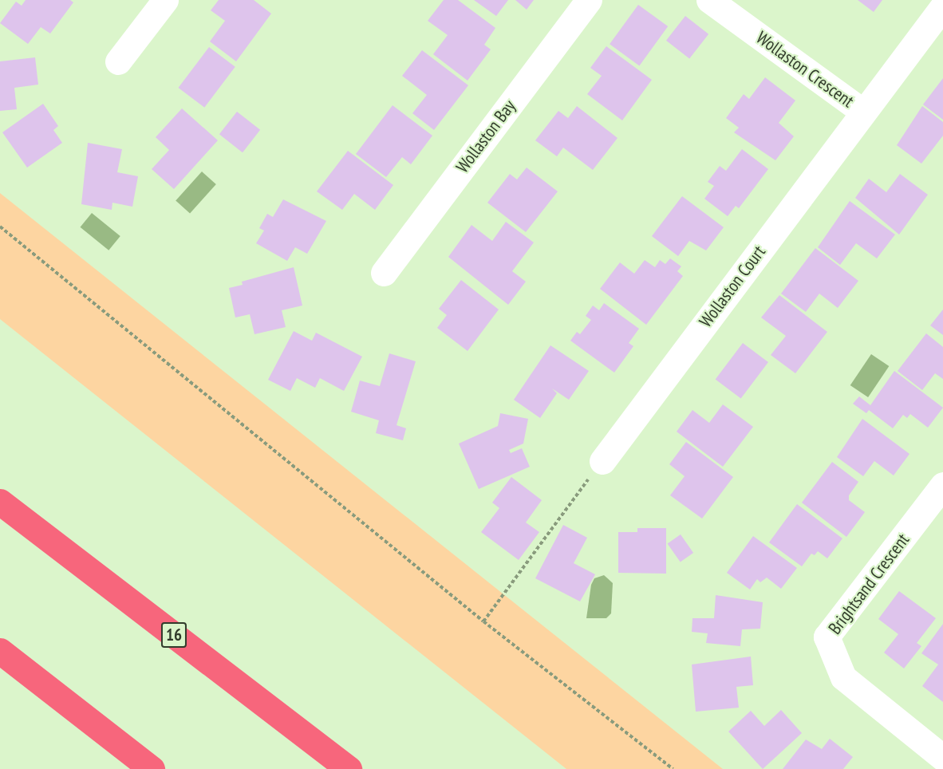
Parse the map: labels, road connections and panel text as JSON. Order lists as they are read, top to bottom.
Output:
{
  "streets": {
    "highway": ["16"],
    "street": [
      "Wollaston Crescent",
      "Wollaston Bay",
      "Wollaston Court",
      "Brightsand Crescent"
    ]
  },
  "crossings": [
    ["Wollaston Crescent", "Wollaston Court"]
  ]
}
